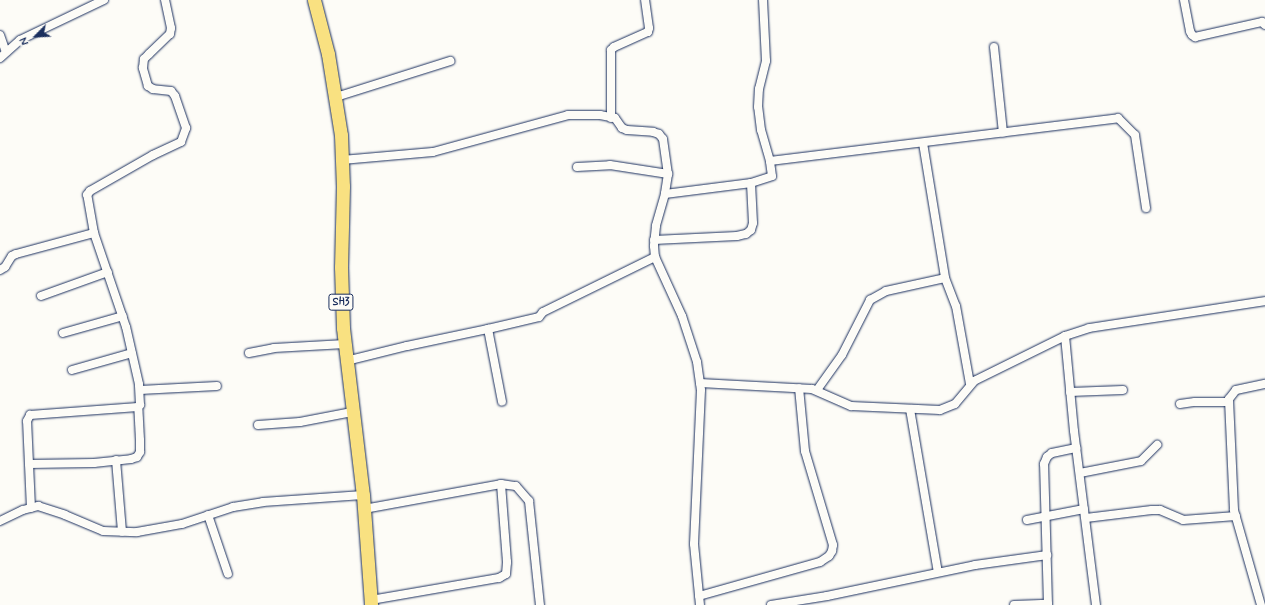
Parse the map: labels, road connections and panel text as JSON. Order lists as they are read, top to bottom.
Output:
{
  "streets": {
    "main road": ["SH3"]
  },
  "north": "bottom left"
}
